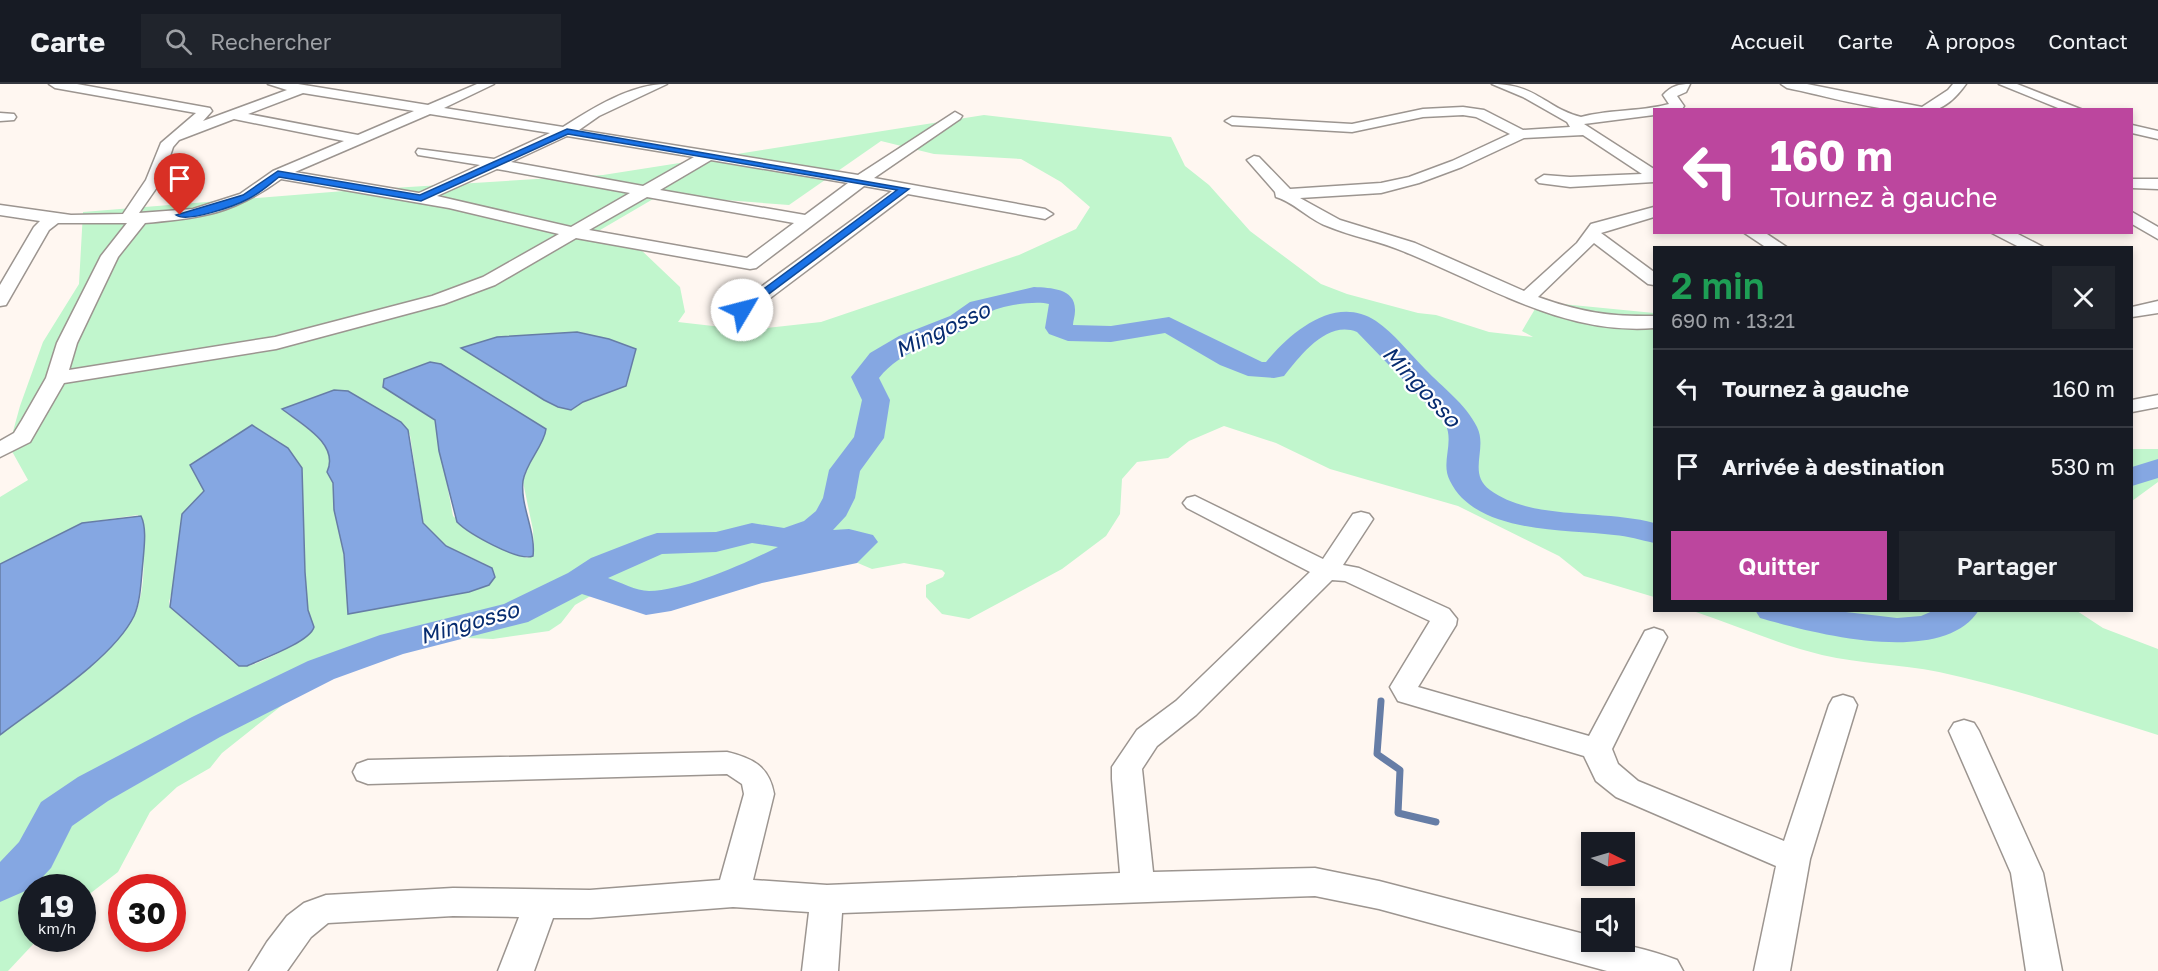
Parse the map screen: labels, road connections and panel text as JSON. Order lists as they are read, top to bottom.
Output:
{
  "water": ["Mingosso"],
  "north": "right",
  "page": {
    "header": "Carte",
    "search": "Rechercher",
    "nav": [
      "Accueil",
      "Carte",
      "À propos",
      "Contact"
    ],
    "turn": ["160 m", "Tournez à gauche"],
    "heading": ["2 min", "690 m · 13:21"],
    "list": [
      {
        "name": "Tournez à gauche",
        "value": "160 m"
      },
      {
        "name": "Arrivée à destination",
        "value": "530 m"
      }
    ],
    "buttons": ["Quitter", "Partager"],
    "speed": "19 km/h",
    "limit": "30"
  }
}
